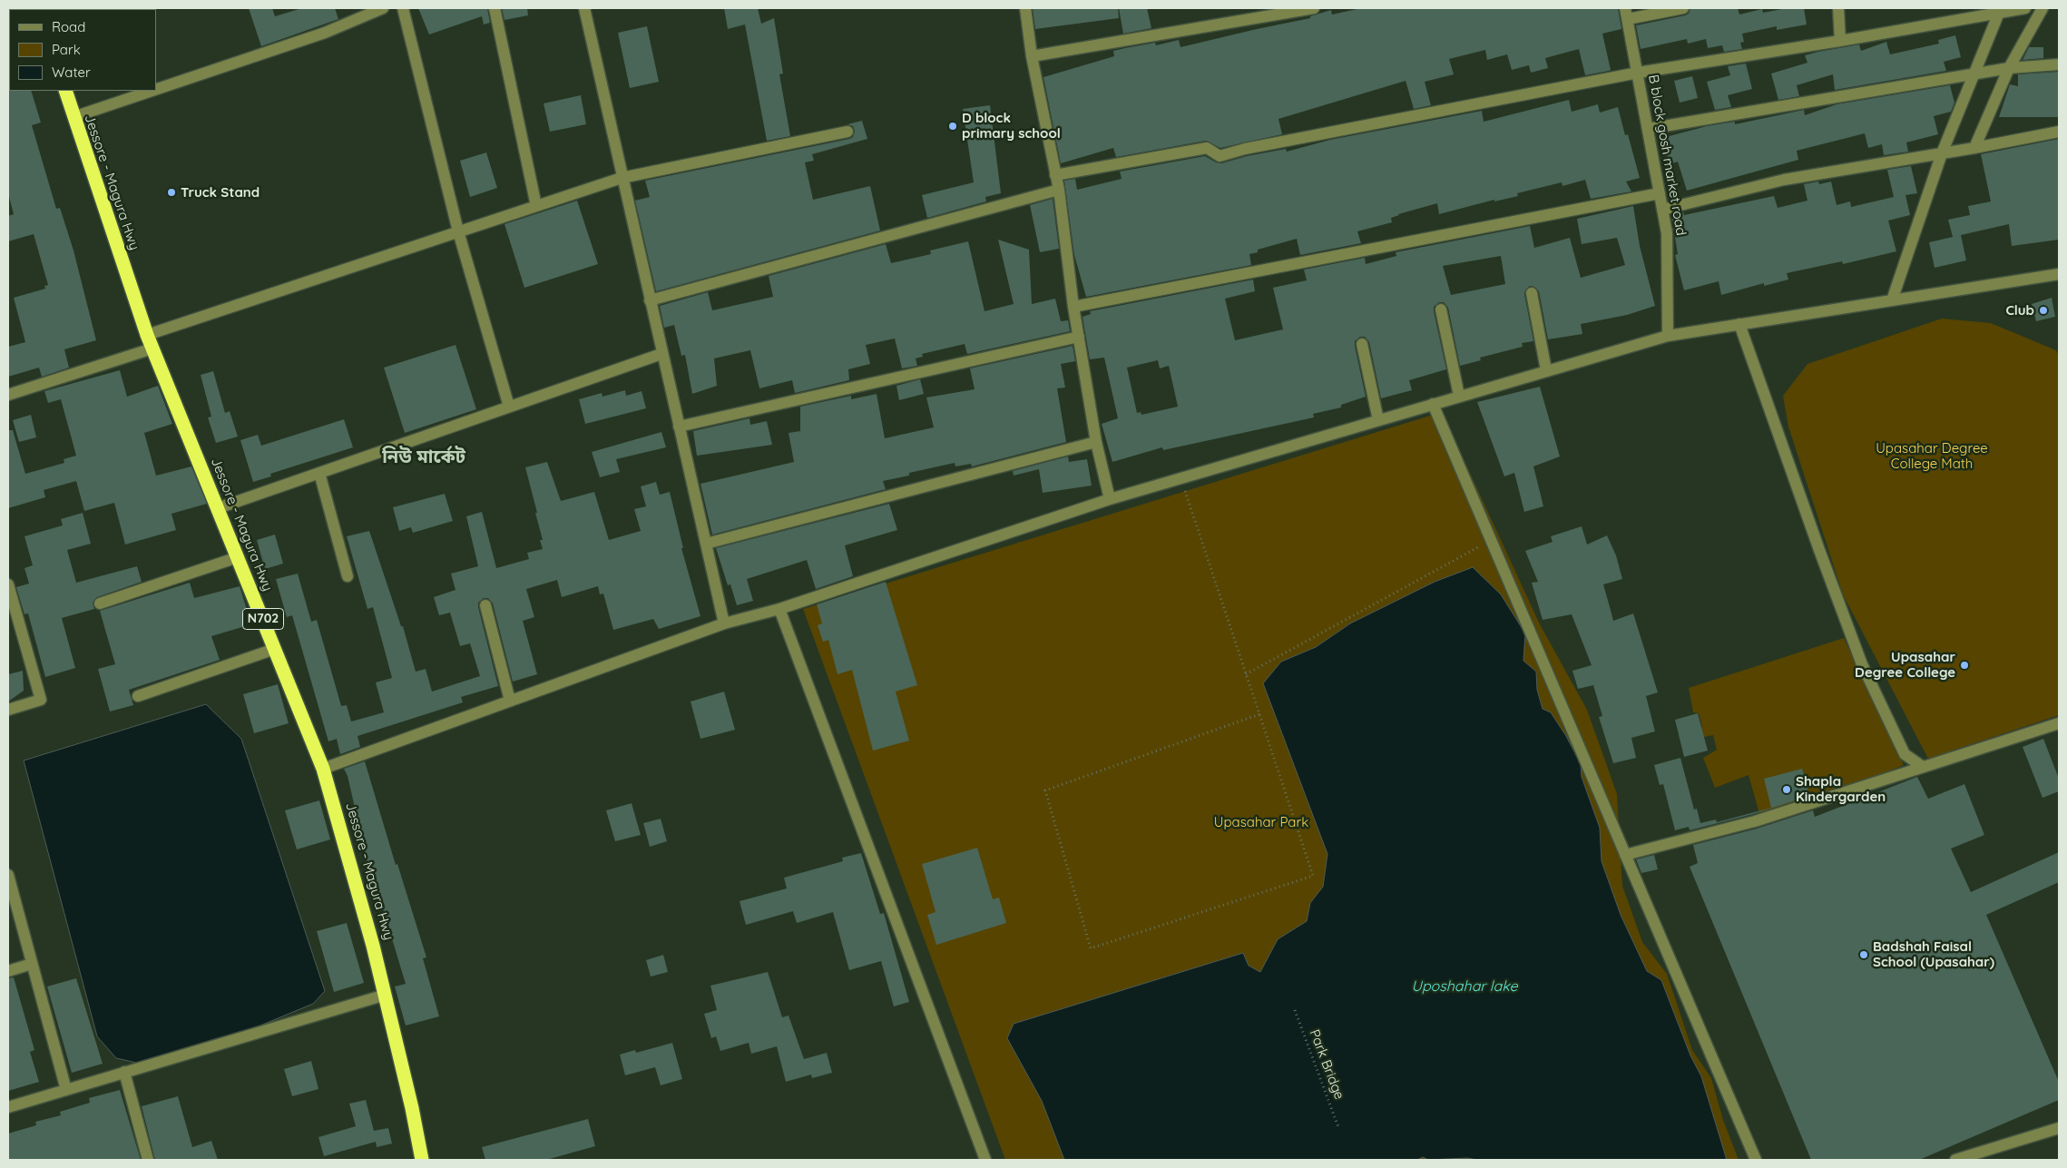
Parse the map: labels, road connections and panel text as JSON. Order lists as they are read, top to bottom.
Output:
{
  "streets": {
    "highway": ["Jessore - Magura Hwy", "N702"],
    "street": ["B block gosh market road"],
    "path": ["Park Bridge"]
  },
  "districts": ["নিউ মার্কেট"],
  "water": ["Uposhahar lake"],
  "parks": ["Upasahar Degree College Math", "Upasahar Park"],
  "places": [
    "D block primary school",
    "Truck Stand",
    "Club",
    "Upasahar Degree College",
    "Shapla Kindergarden",
    "Badshah Faisal School (Upasahar)"
  ],
  "legend": ["Road", "Park", "Water"]
}
